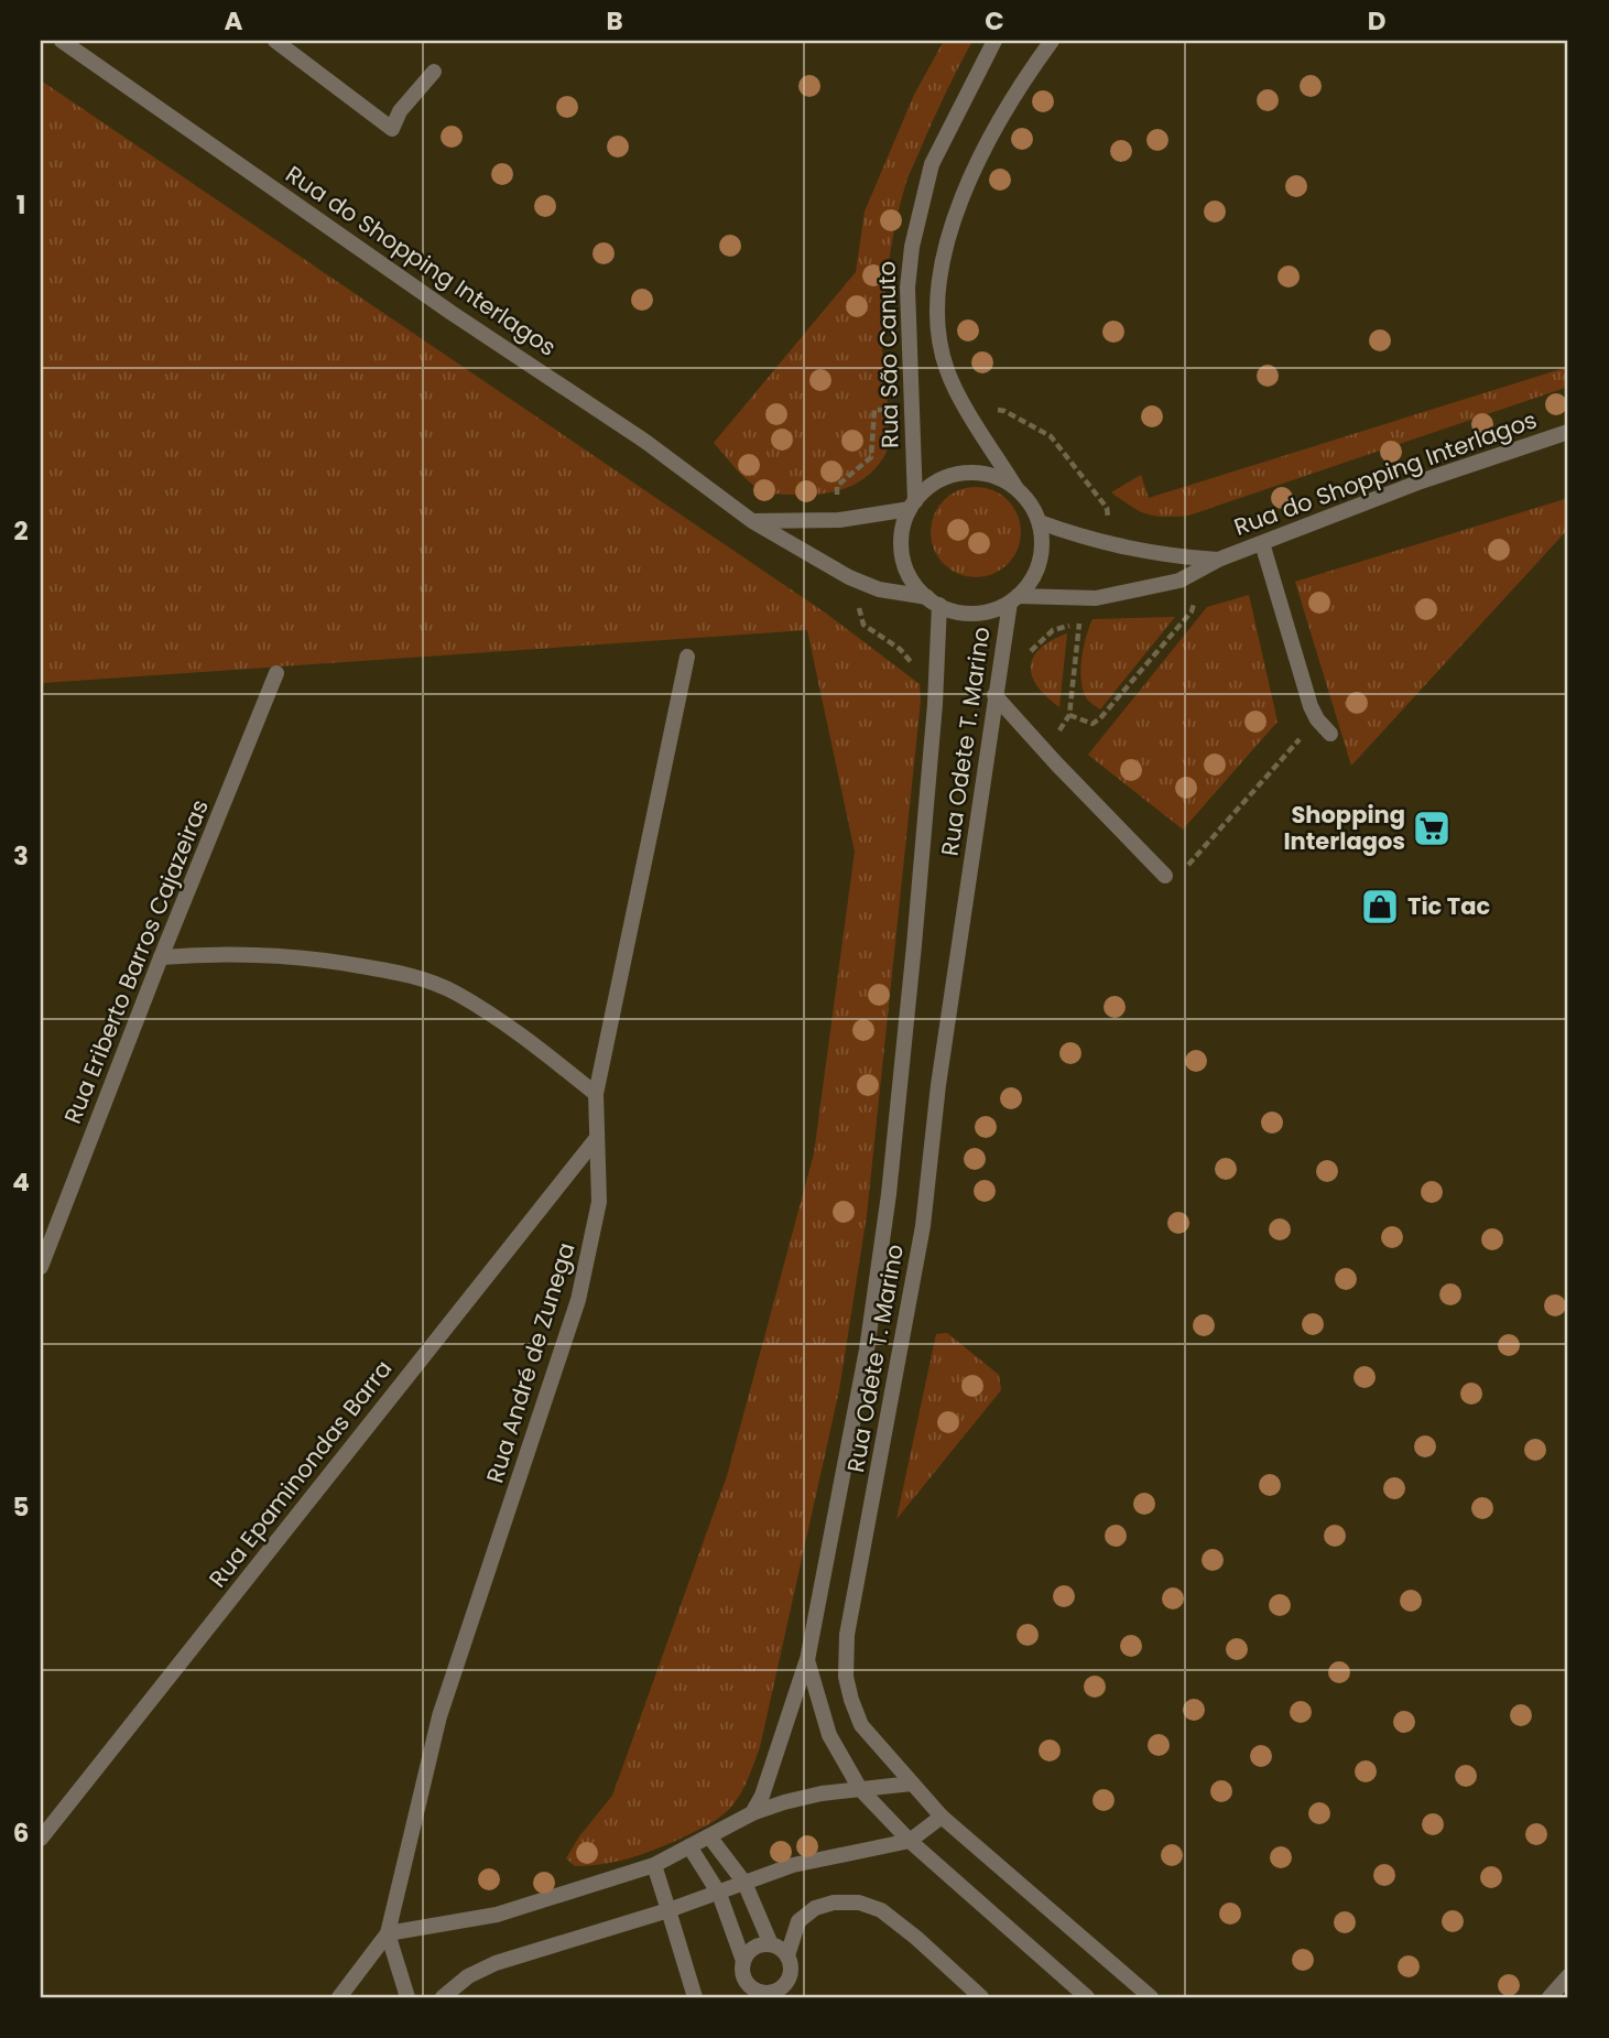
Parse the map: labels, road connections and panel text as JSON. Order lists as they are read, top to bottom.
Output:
{
  "streets": {
    "street": [
      "Rua do Shopping Interlagos",
      "Rua São Canuto",
      "Rua Odete T. Marino",
      "Rua Eriberto Barros Cajazeiras",
      "Rua André de Zunega",
      "Rua Epaminondas Barra"
    ]
  },
  "crossings": [
    ["Rua do Shopping Interlagos", "Rua São Canuto"],
    ["Rua do Shopping Interlagos", "Rua Odete T. Marino"],
    ["Rua São Canuto", "Rua Odete T. Marino"],
    ["Rua André de Zunega", "Rua Epaminondas Barra"]
  ],
  "places": {
    "supermarket": ["Shopping Interlagos"],
    "shop": ["Tic Tac"]
  },
  "grid": {
    "columns": [
      "A",
      "B",
      "C",
      "D"
    ],
    "rows": [
      "1",
      "2",
      "3",
      "4",
      "5",
      "6"
    ]
  }
}
